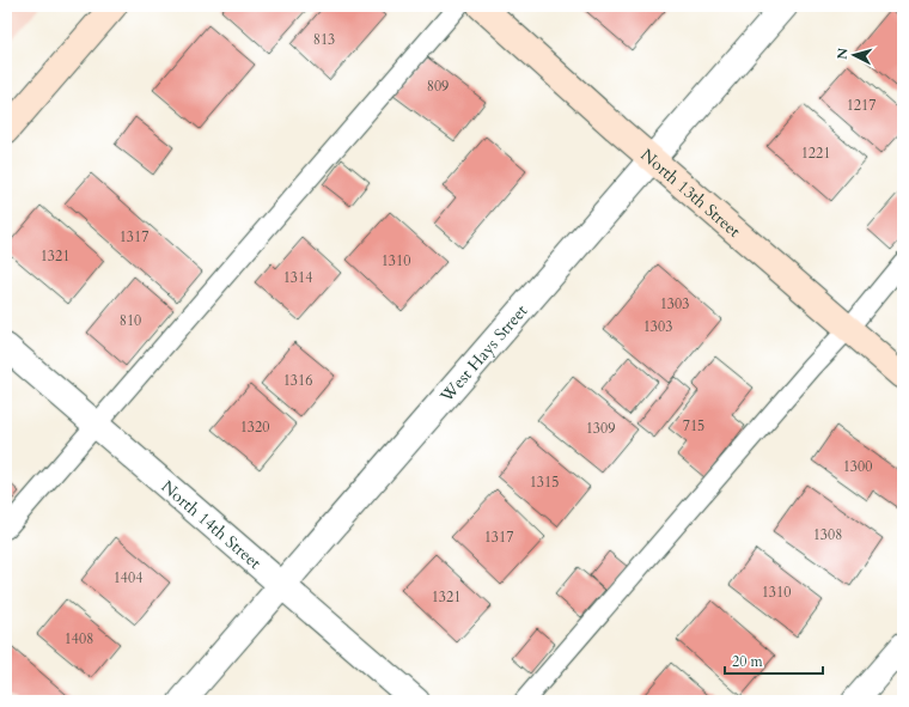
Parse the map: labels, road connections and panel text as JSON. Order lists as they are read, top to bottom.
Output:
{
  "streets": {
    "street": ["North 13th Street", "West Hays Street", "North 14th Street"]
  },
  "crossings": [
    ["North 13th Street", "West Hays Street"],
    ["West Hays Street", "North 14th Street"]
  ],
  "house_numbers": [
    "813",
    "809",
    "1217",
    "1221",
    "1317",
    "1321",
    "1310",
    "1314",
    "1303",
    "810",
    "1303",
    "1316",
    "715",
    "1320",
    "1309",
    "1300",
    "1315",
    "1308",
    "1317",
    "1404",
    "1310",
    "1321",
    "1408"
  ],
  "scale_bar": "20 m",
  "north": "left"
}
